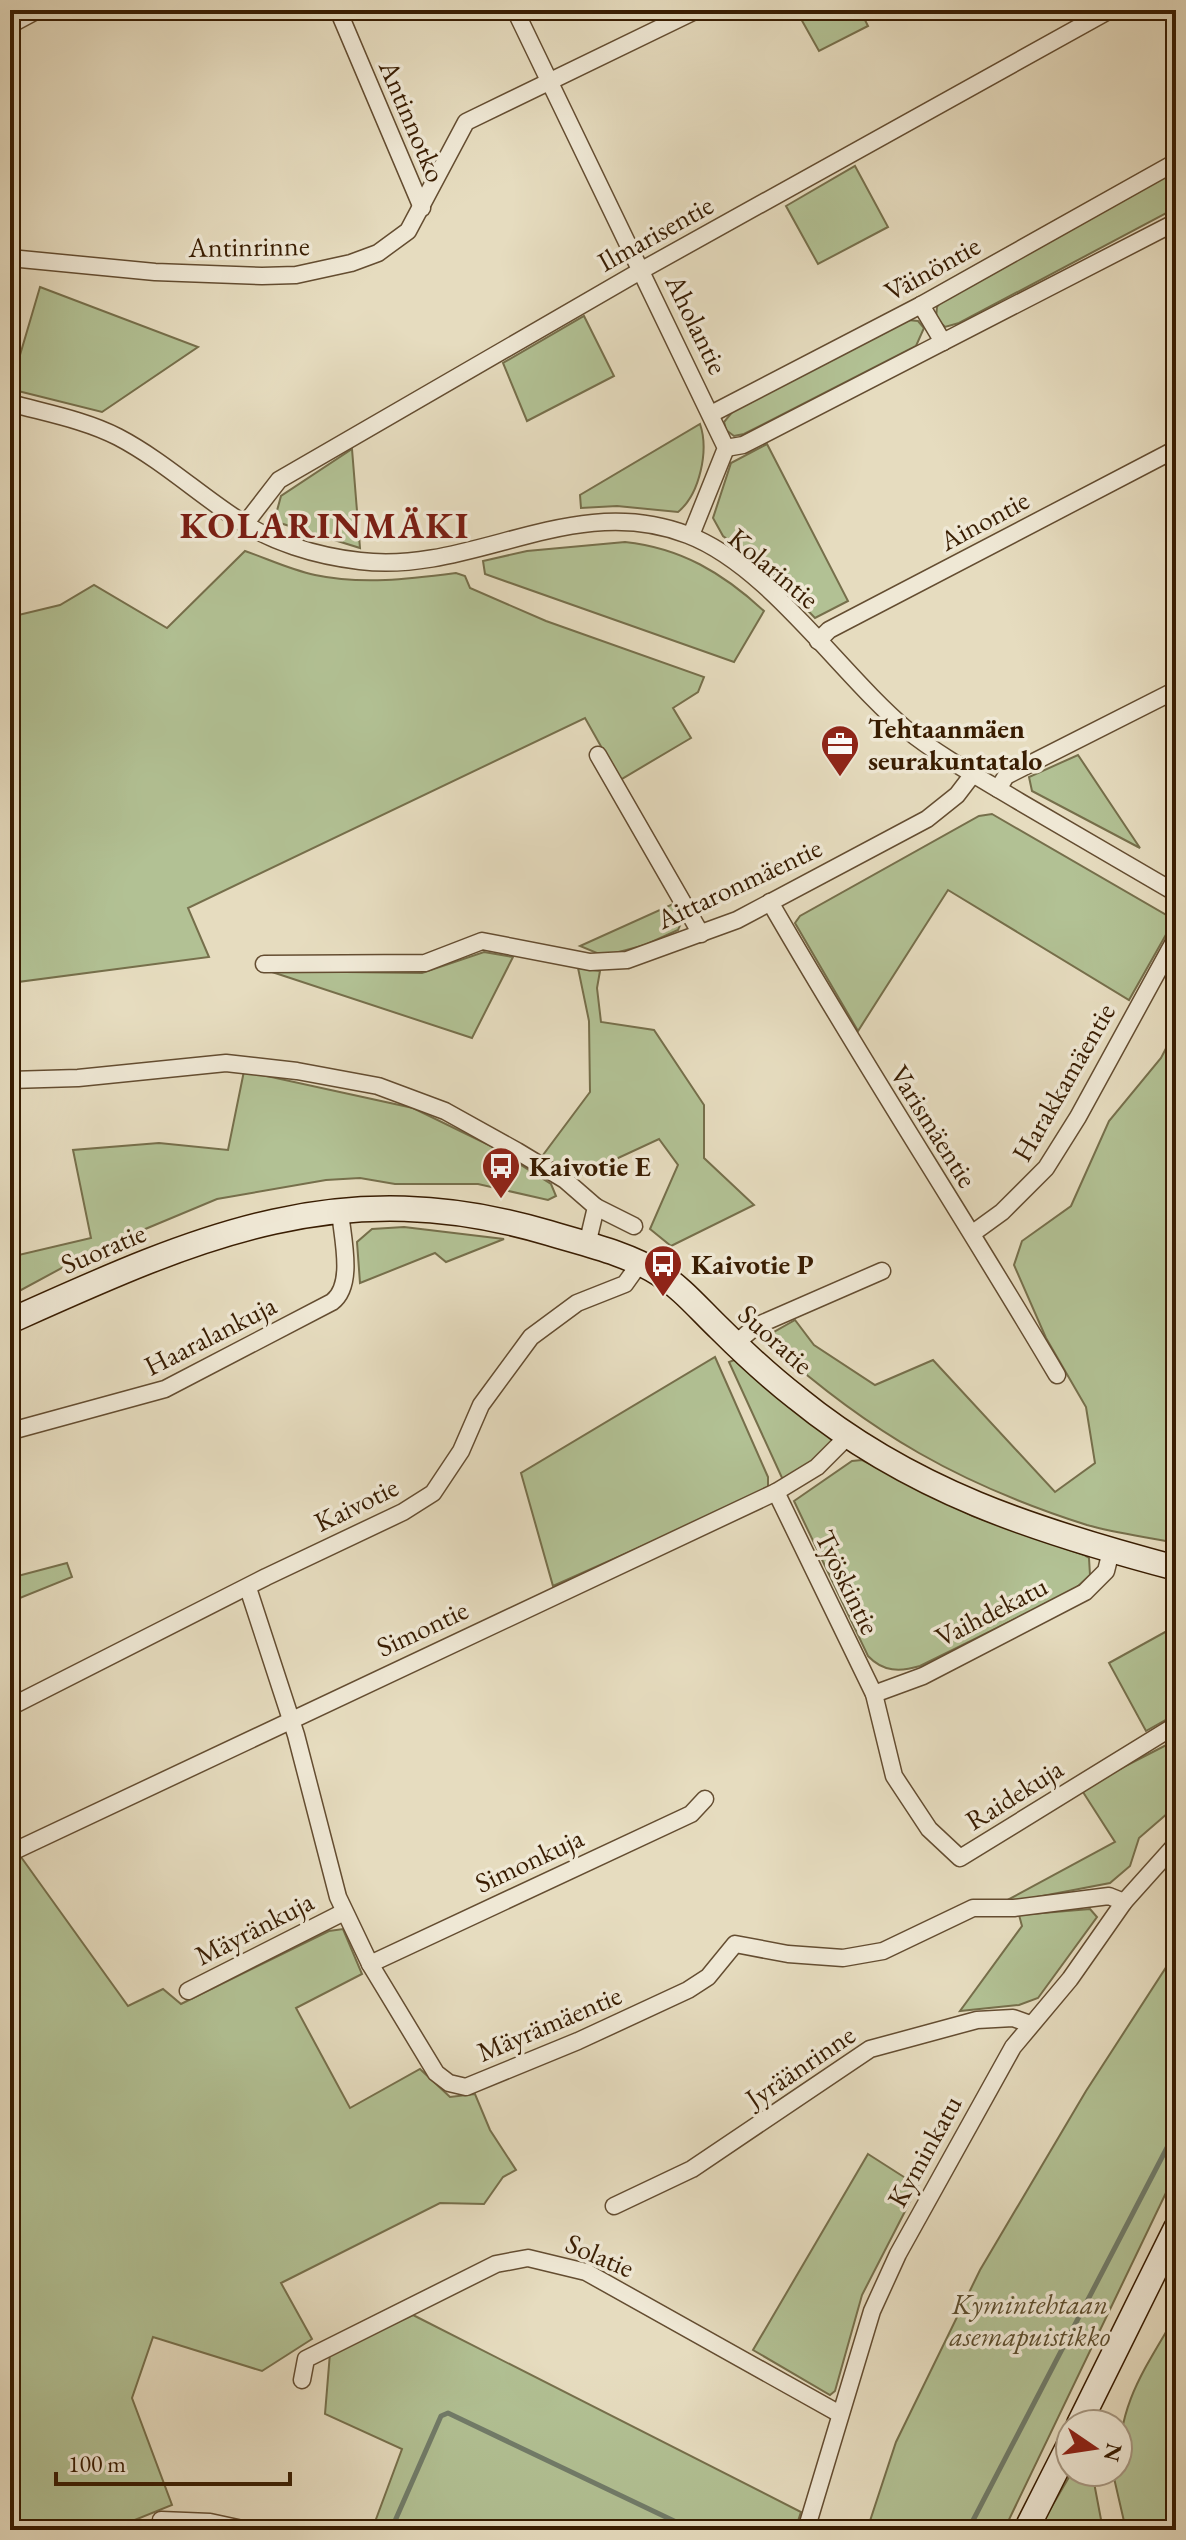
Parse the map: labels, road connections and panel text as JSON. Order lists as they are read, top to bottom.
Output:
{
  "streets": {
    "street": [
      "Antinnotko",
      "Ilmarisentie",
      "Antinrinne",
      "Väinöntie",
      "Aholantie",
      "Ainontie",
      "Kolarintie",
      "Aittaronmäentie",
      "Harakkamäentie",
      "Varismäentie",
      "Suoratie",
      "Haaralankuja",
      "Kaivotie",
      "Työskintie",
      "Vaihdekatu",
      "Simontie",
      "Raidekuja",
      "Simonkuja",
      "Mäyränkuja",
      "Mäyrämäentie",
      "Jyräänrinne",
      "Kyminkatu",
      "Solatie"
    ]
  },
  "crossings": [
    ["Antinnotko", "Antinrinne"],
    ["Ilmarisentie", "Aholantie"],
    ["Ilmarisentie", "Kolarintie"],
    ["Antinrinne", "Aholantie"],
    ["Väinöntie", "Aholantie"],
    ["Ainontie", "Kolarintie"],
    ["Kolarintie", "Aittaronmäentie"],
    ["Aittaronmäentie", "Varismäentie"],
    ["Harakkamäentie", "Varismäentie"],
    ["Suoratie", "Haaralankuja"],
    ["Suoratie", "Kaivotie"],
    ["Suoratie", "Vaihdekatu"],
    ["Suoratie", "Simontie"],
    ["Kaivotie", "Mäyrämäentie"],
    ["Työskintie", "Vaihdekatu"],
    ["Työskintie", "Simontie"],
    ["Työskintie", "Raidekuja"],
    ["Vaihdekatu", "Raidekuja"],
    ["Simontie", "Mäyrämäentie"],
    ["Simonkuja", "Mäyrämäentie"],
    ["Mäyränkuja", "Mäyrämäentie"],
    ["Mäyrämäentie", "Kyminkatu"],
    ["Jyräänrinne", "Kyminkatu"],
    ["Kyminkatu", "Solatie"]
  ],
  "districts": ["KOLARINMÄKI"],
  "parks": ["Kymintehtaan asemapuistikko"],
  "places": {
    "office": ["Tehtaanmäen seurakuntatalo"],
    "bus stop": ["Kaivotie E", "Kaivotie P"]
  },
  "scale_bar": "100 m",
  "north": "right"
}
